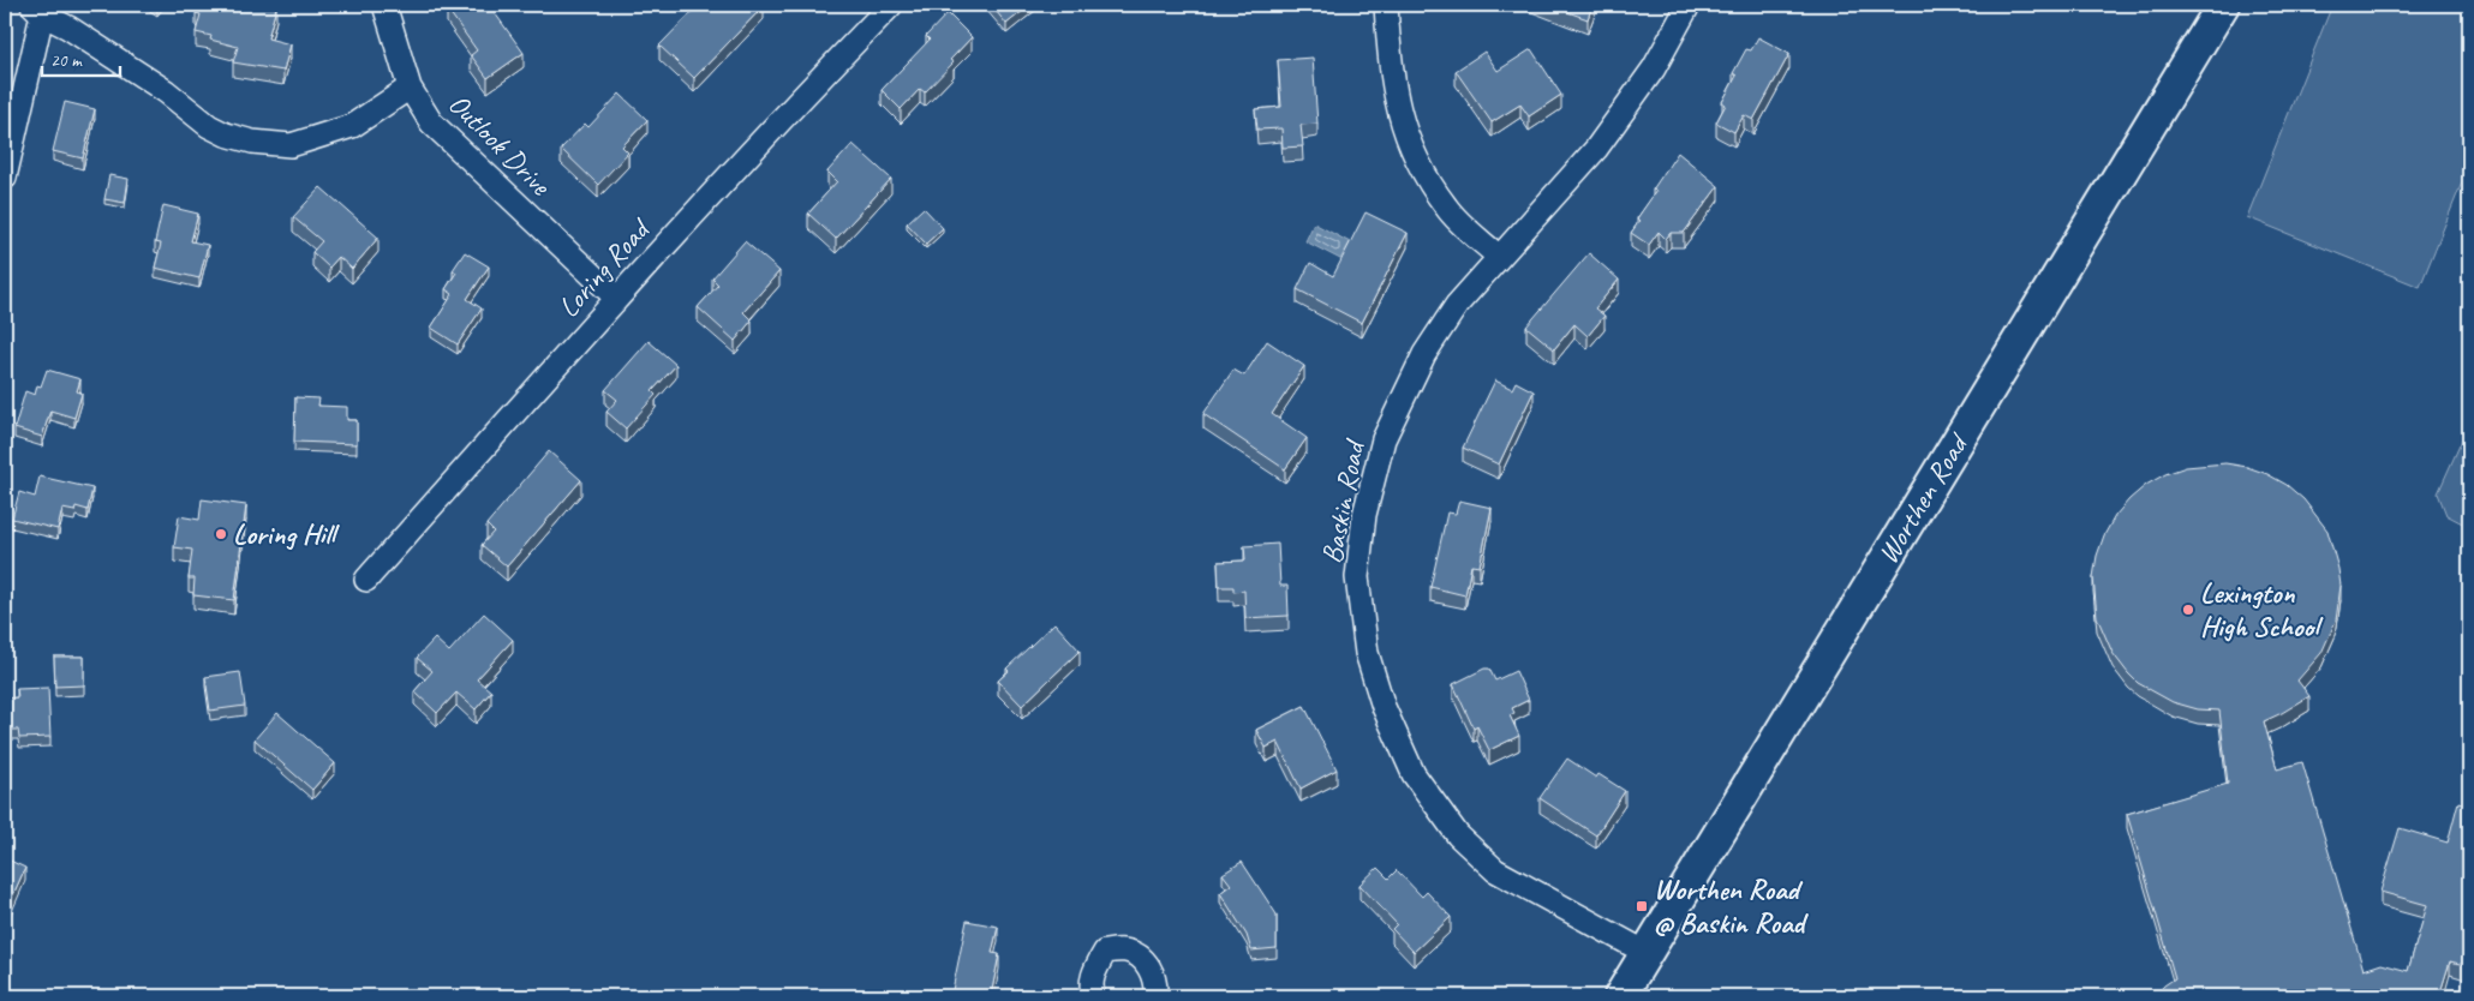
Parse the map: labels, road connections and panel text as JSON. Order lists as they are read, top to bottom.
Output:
{
  "streets": {
    "main road": ["Worthen Road"],
    "street": ["Outlook Drive", "Loring Road", "Baskin Road"]
  },
  "crossings": [
    ["Outlook Drive", "Loring Road"],
    ["Worthen Road", "Baskin Road"]
  ],
  "places": {
    "other": ["Loring Hill", "Lexington High School"],
    "transit": ["Worthen Road @ Baskin Road"]
  },
  "scale_bar": "20 m"
}
